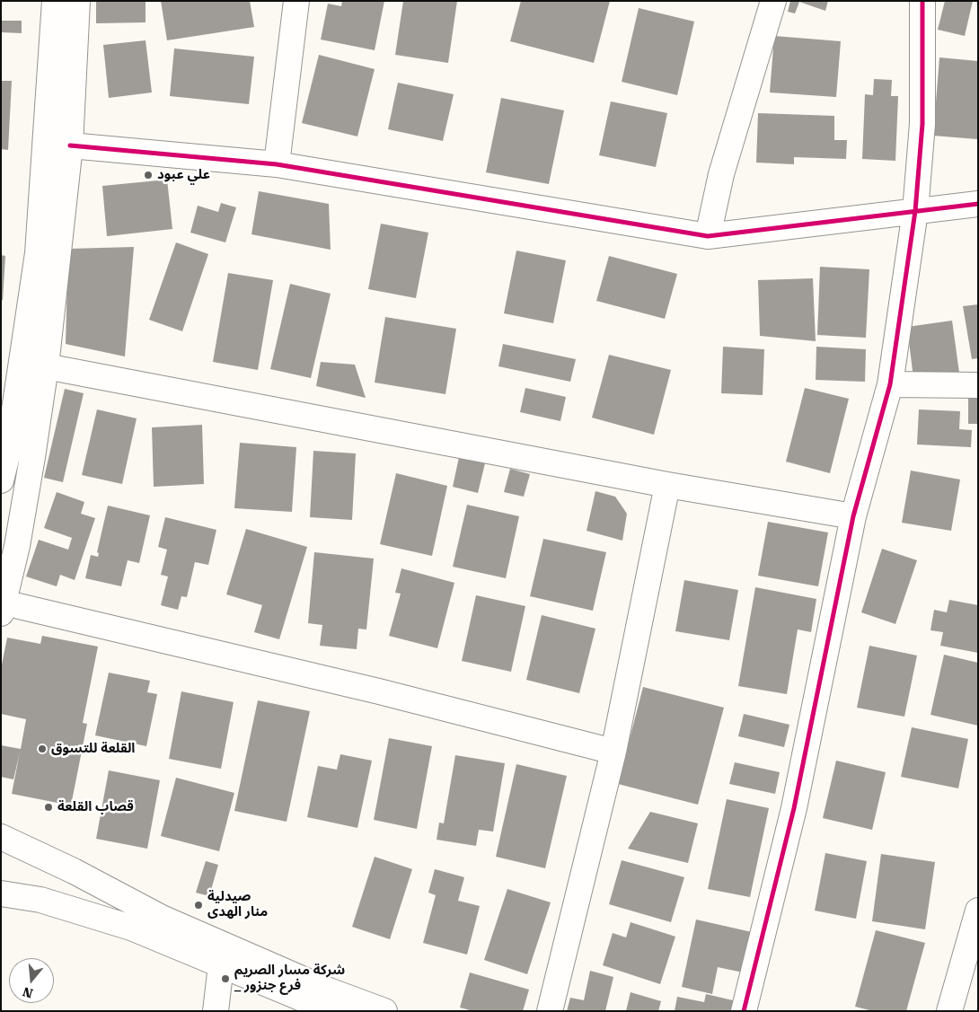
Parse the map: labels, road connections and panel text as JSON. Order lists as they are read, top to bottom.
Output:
{
  "places": [
    "علي عبود",
    "القلعة للتسوق",
    "قصاب القلعة",
    "صيدلية منار الهدى",
    "شركة مسار الصريم _ فرع جنزور"
  ],
  "north": "bottom"
}
